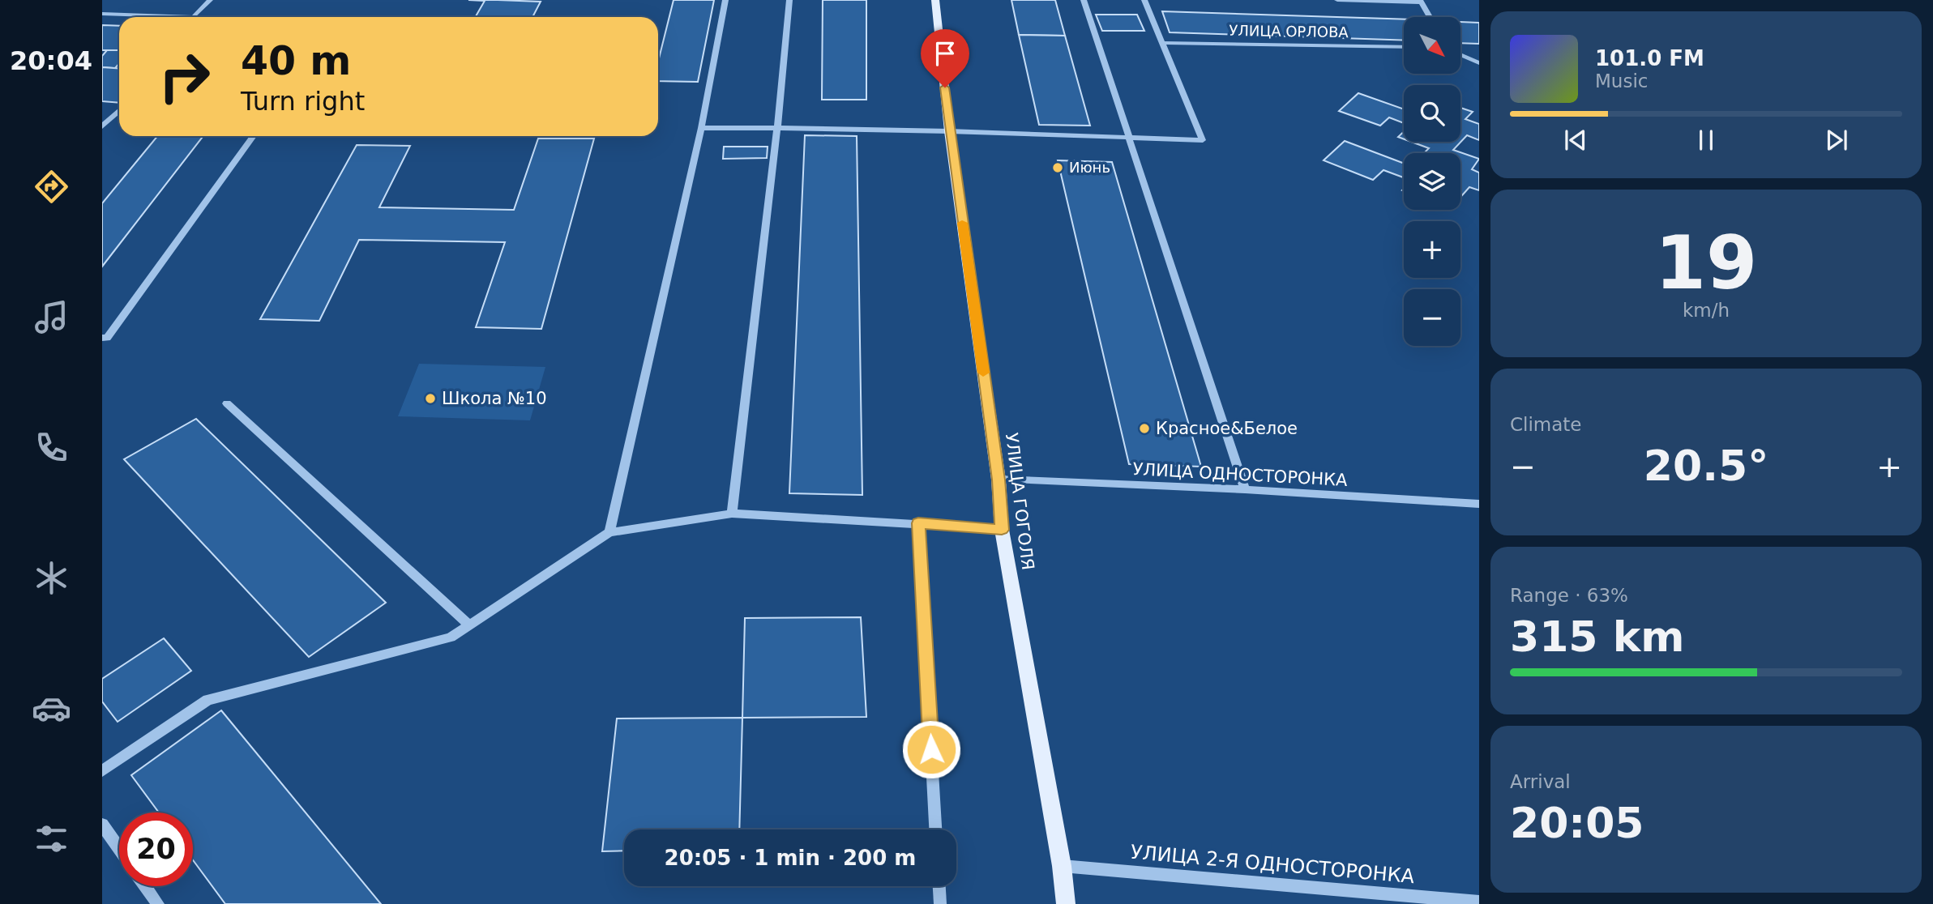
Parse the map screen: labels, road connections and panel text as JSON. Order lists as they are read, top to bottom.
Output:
{
  "streets": {
    "main road": ["УЛИЦА ГОГОЛЯ"],
    "street": ["УЛИЦА ОРЛОВА", "УЛИЦА ОДНОСТОРОНКА", "УЛИЦА 2-Я ОДНОСТОРОНКА"]
  },
  "crossings": [
    ["УЛИЦА ОДНОСТОРОНКА", "УЛИЦА ГОГОЛЯ"],
    ["УЛИЦА ГОГОЛЯ", "УЛИЦА 2-Я ОДНОСТОРОНКА"]
  ],
  "places": ["Июнь", "Школа №10", "Красное&Белое"],
  "north": "bottom right",
  "page": {
    "tabs": "20:04",
    "map_buttons": ["+", "−"],
    "turn": ["40 m", "Turn right"],
    "song": ["101.0 FM", "Music"],
    "tile": [
      ["19", "km/h"],
      "Climate",
      ["Range · 63%", "315 km"],
      ["Arrival", "20:05"]
    ],
    "heat": ["−", "20.5°", "+"],
    "limit": "20",
    "trip": "20:05 · 1 min · 200 m"
  }
}
